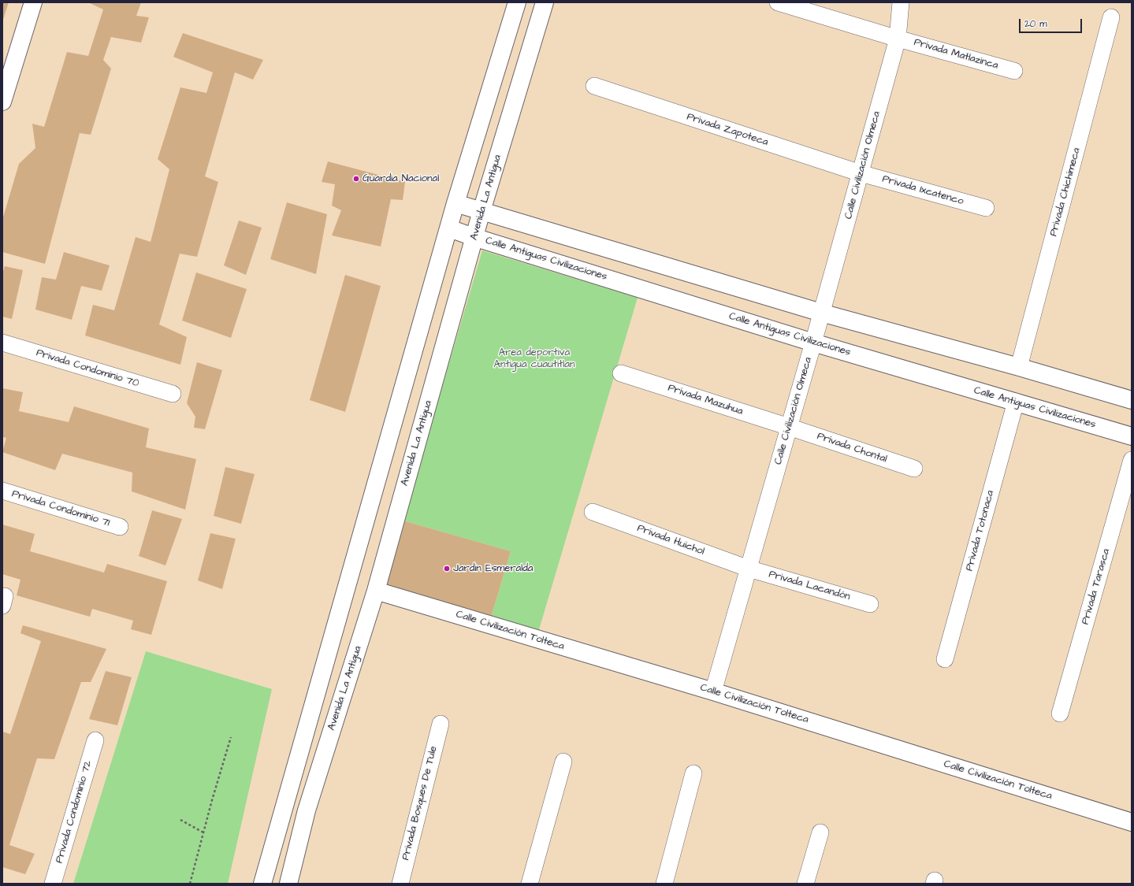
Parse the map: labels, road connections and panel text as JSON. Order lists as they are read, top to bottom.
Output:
{
  "streets": {
    "street": [
      "Privada Matlazinca",
      "Privada Zapoteca",
      "Calle Civilización Olmeca",
      "Privada Ixcatenco",
      "Privada Chichimeca",
      "Avenida La Antigua",
      "Calle Antiguas Civilizaciones",
      "Privada Condominio 70",
      "Privada Mazuhua",
      "Privada Chontal",
      "Privada Condominio 71",
      "Privada Totonaca",
      "Privada Huichol",
      "Privada Lacandón",
      "Privada Tarasca",
      "Calle Civilización Tolteca",
      "Privada Bosques De Tule",
      "Privada Condominio 72"
    ]
  },
  "crossings": [
    ["Privada Matlazinca", "Calle Civilización Olmeca"],
    ["Privada Zapoteca", "Calle Civilización Olmeca"],
    ["Privada Zapoteca", "Privada Ixcatenco"],
    ["Calle Civilización Olmeca", "Privada Ixcatenco"],
    ["Calle Civilización Olmeca", "Calle Antiguas Civilizaciones"],
    ["Calle Civilización Olmeca", "Privada Mazuhua"],
    ["Calle Civilización Olmeca", "Privada Chontal"],
    ["Calle Civilización Olmeca", "Privada Huichol"],
    ["Calle Civilización Olmeca", "Privada Lacandón"],
    ["Calle Civilización Olmeca", "Calle Civilización Tolteca"],
    ["Avenida La Antigua", "Calle Antiguas Civilizaciones"],
    ["Avenida La Antigua", "Calle Civilización Tolteca"],
    ["Calle Antiguas Civilizaciones", "Privada Totonaca"],
    ["Privada Mazuhua", "Privada Chontal"],
    ["Privada Huichol", "Privada Lacandón"]
  ],
  "parks": ["Area deportiva Antigua cuautitlan"],
  "places": ["Guardia Nacional", "Jardin Esmeralda"],
  "scale_bar": "20 m"
}
